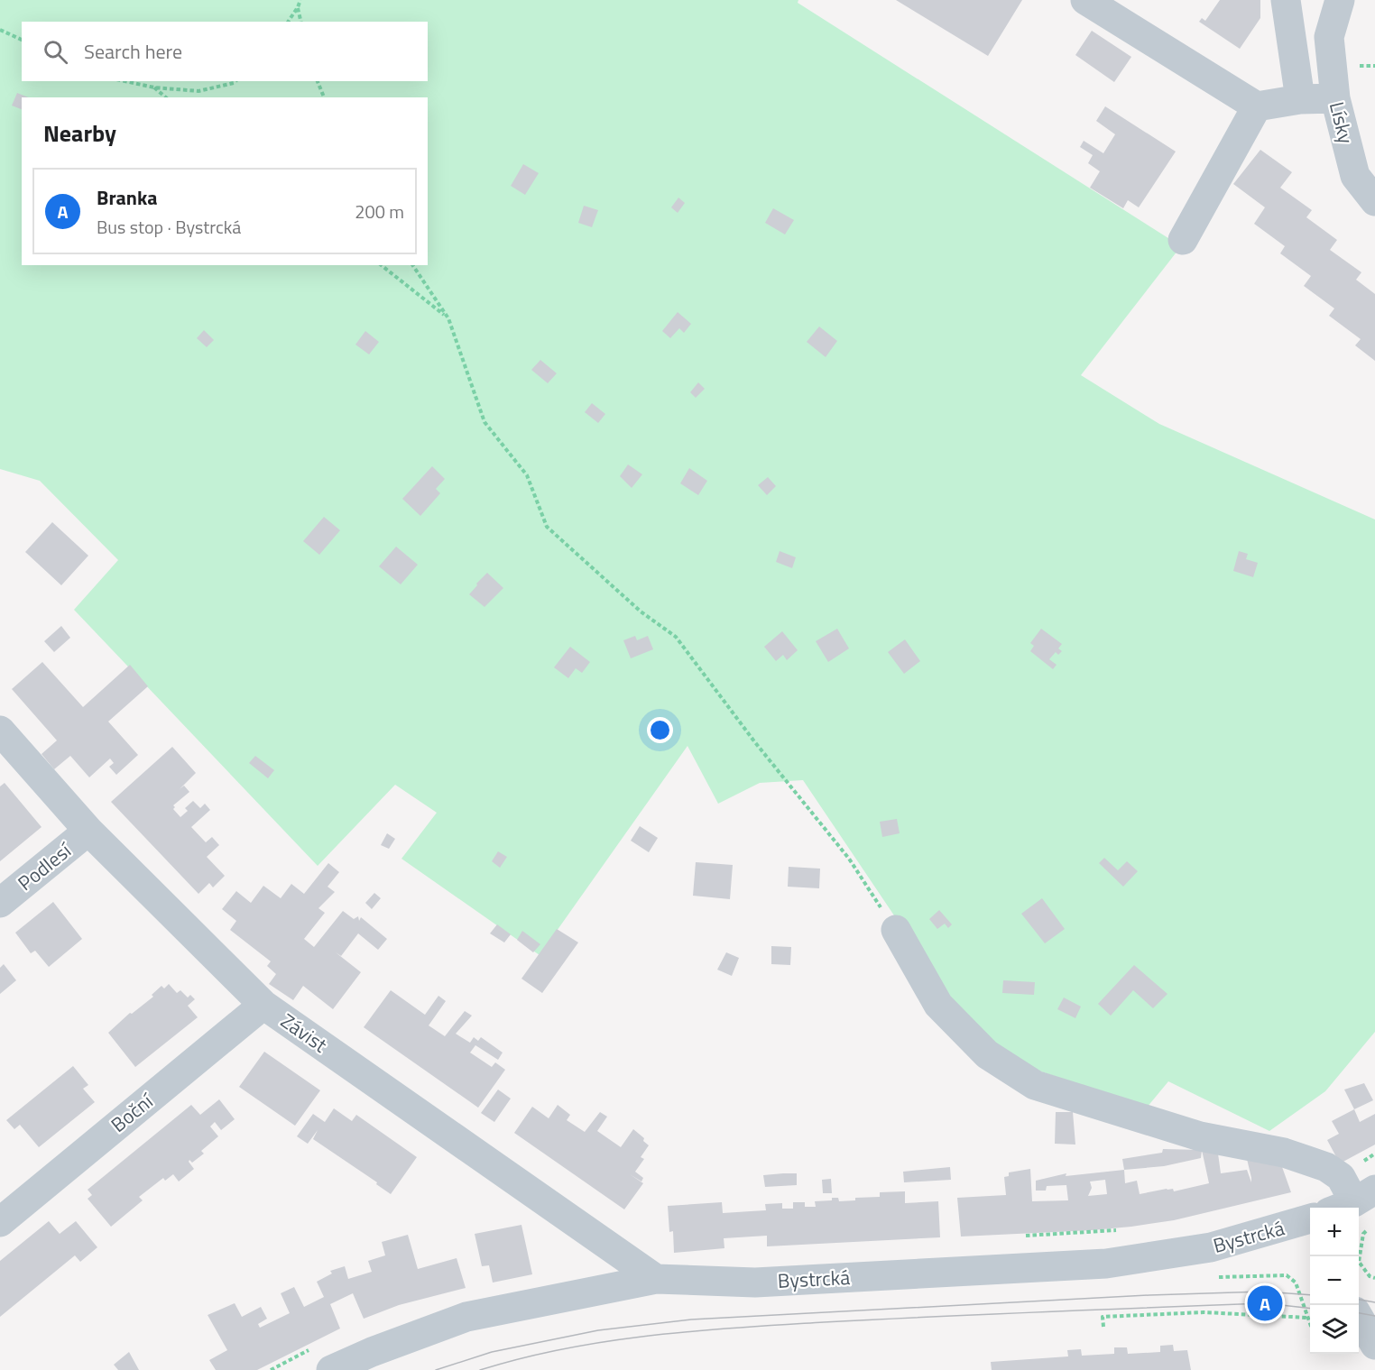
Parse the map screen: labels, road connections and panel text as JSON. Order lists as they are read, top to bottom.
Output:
{
  "streets": {
    "street": [
      "Lísky",
      "Podlesí",
      "Závist",
      "Boční",
      "Bystrcká"
    ]
  },
  "crossings": [
    ["Podlesí", "Závist"],
    ["Závist", "Boční"],
    ["Závist", "Bystrcká"]
  ],
  "page": {
    "search": "Search here",
    "heading": "Nearby",
    "list": [
      {
        "mark": "A",
        "name": "Branka",
        "note": "Bus stop · Bystrcká",
        "value": "200 m"
      }
    ],
    "map_buttons": ["+", "−"],
    "pins": "A"
  }
}
